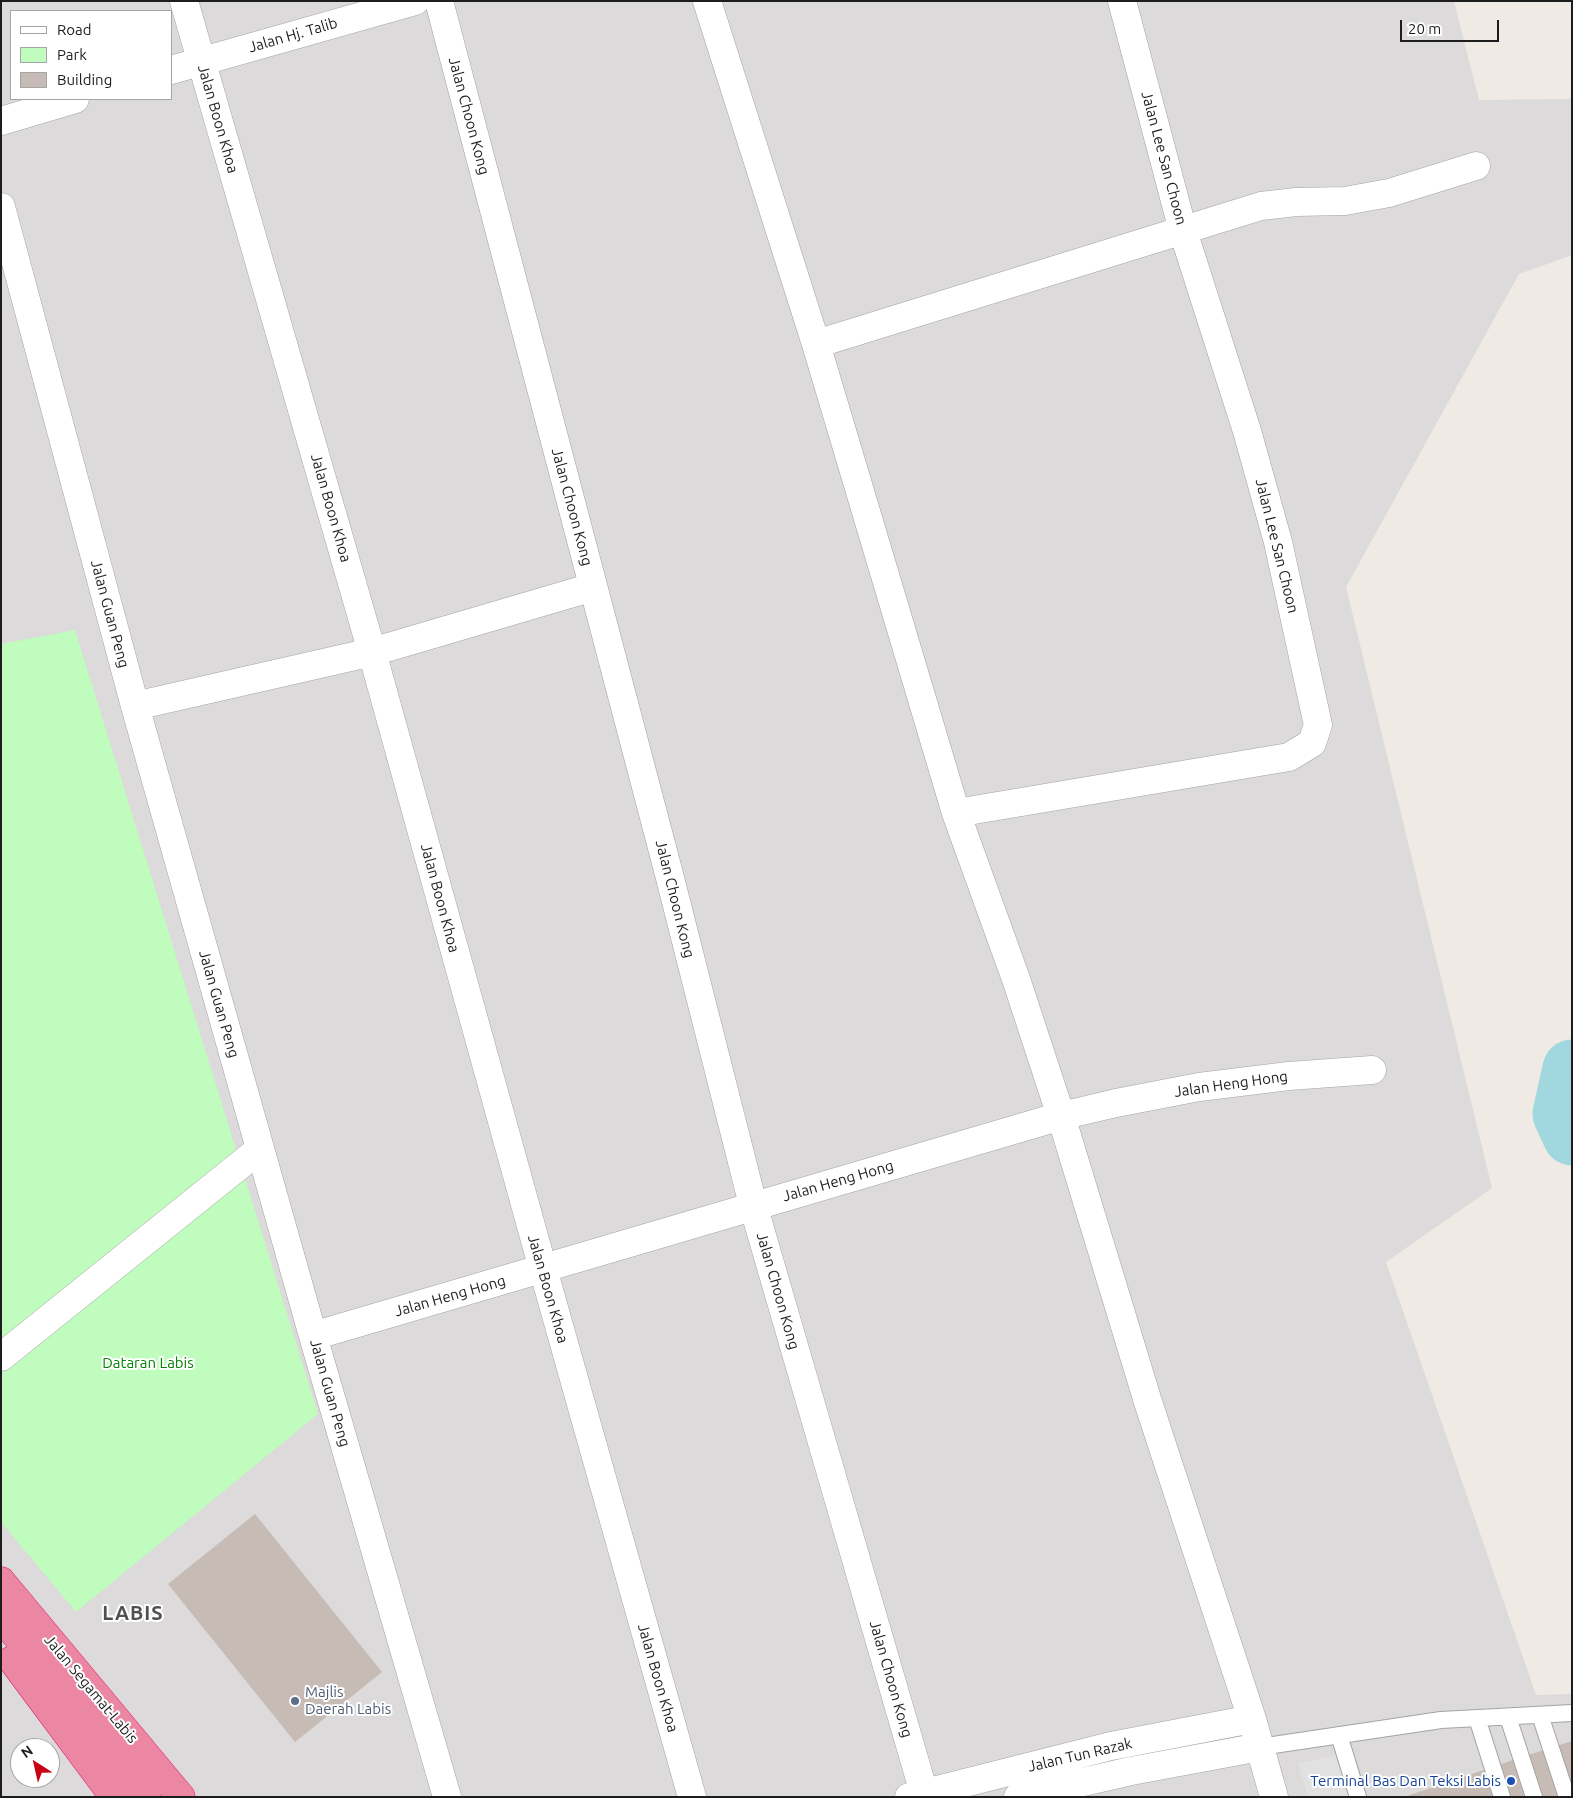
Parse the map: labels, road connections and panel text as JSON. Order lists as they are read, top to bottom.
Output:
{
  "streets": {
    "highway": ["Jalan Segamat-Labis"],
    "street": [
      "Jalan Hj. Talib",
      "Jalan Choon Kong",
      "Jalan Boon Khoa",
      "Jalan Lee San Choon",
      "Jalan Guan Peng",
      "Jalan Heng Hong",
      "Jalan Tun Razak"
    ]
  },
  "crossings": [
    ["Jalan Hj. Talib", "Jalan Boon Khoa"],
    ["Jalan Choon Kong", "Jalan Heng Hong"],
    ["Jalan Choon Kong", "Jalan Tun Razak"],
    ["Jalan Boon Khoa", "Jalan Heng Hong"],
    ["Jalan Guan Peng", "Jalan Heng Hong"]
  ],
  "districts": ["LABIS"],
  "parks": ["Dataran Labis"],
  "places": ["Majlis Daerah Labis", "Terminal Bas Dan Teksi Labis"],
  "legend": ["Road", "Park", "Building"],
  "scale_bar": "20 m",
  "north": "top left"
}
